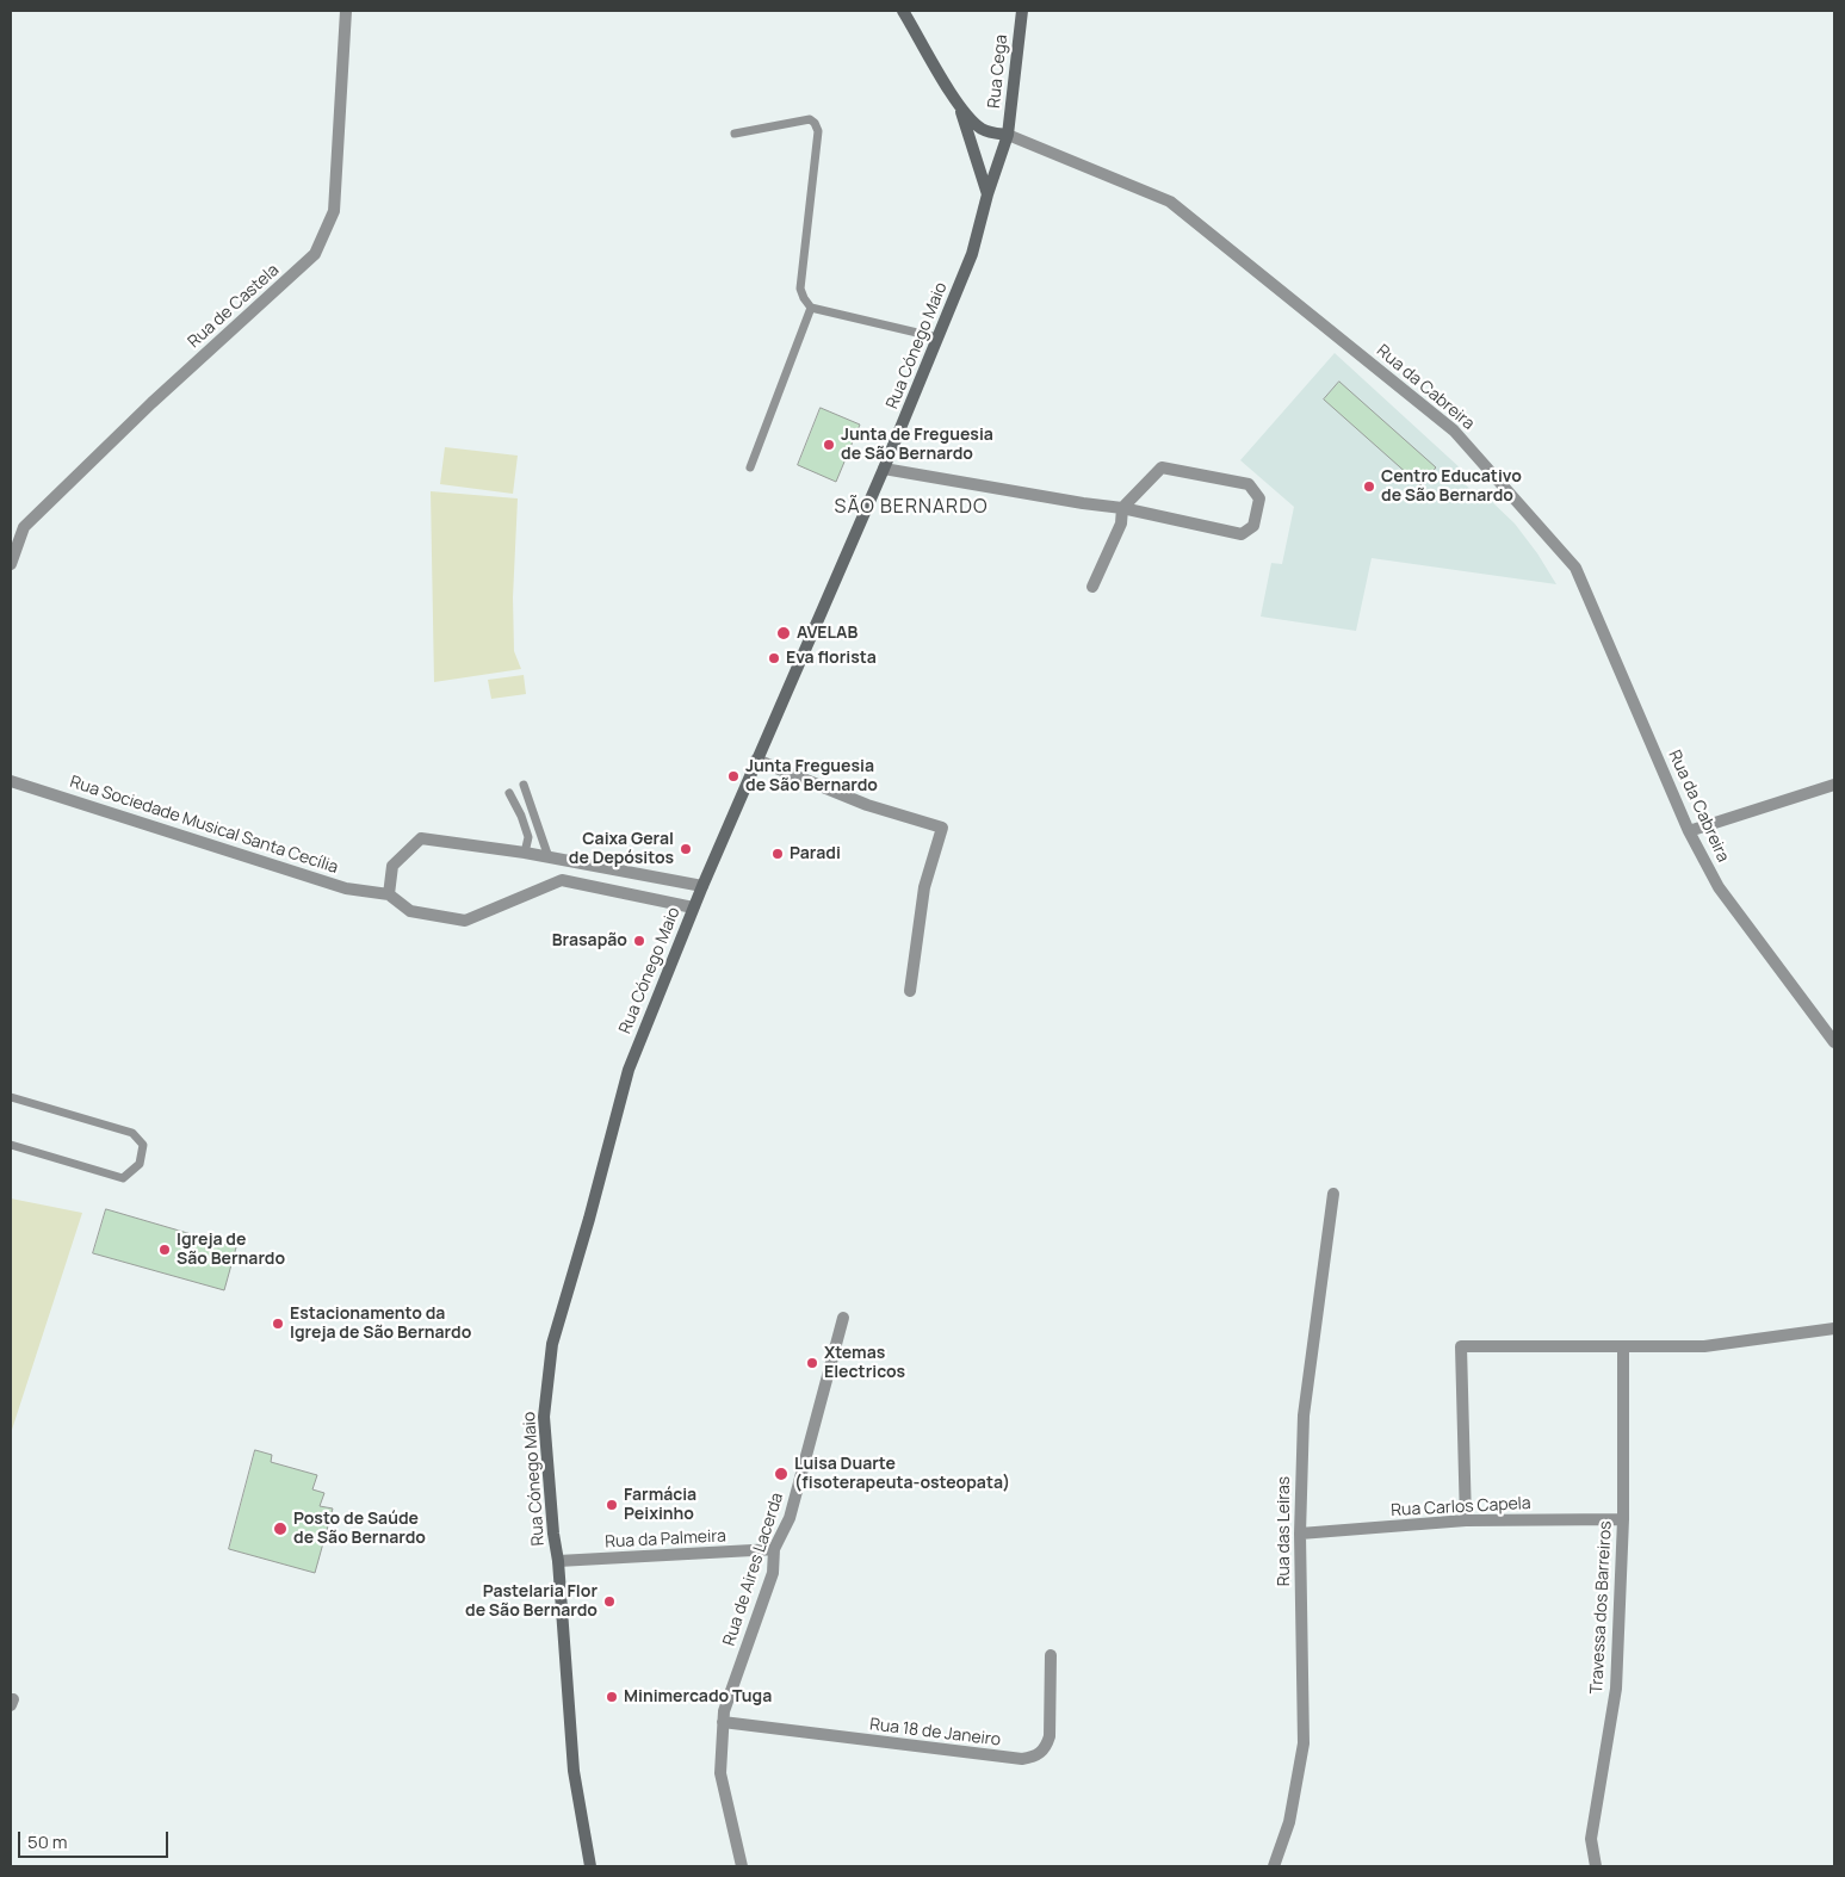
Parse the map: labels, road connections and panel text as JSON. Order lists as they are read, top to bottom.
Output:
{
  "streets": {
    "main road": ["Rua Cega", "Rua Cónego Maio"],
    "street": [
      "Rua de Castela",
      "Rua da Cabreira",
      "Rua Sociedade Musical Santa Cecília",
      "Rua Carlos Capela",
      "Rua das Leiras",
      "Rua da Palmeira",
      "Rua de Aires Lacerda",
      "Travessa dos Barreiros",
      "Rua 18 de Janeiro"
    ]
  },
  "crossings": [
    ["Rua Cega", "Rua Cónego Maio"],
    ["Rua Cega", "Rua da Cabreira"],
    ["Rua Cónego Maio", "Rua da Cabreira"],
    ["Rua Cónego Maio", "Rua Sociedade Musical Santa Cecília"],
    ["Rua Cónego Maio", "Rua da Palmeira"],
    ["Rua Carlos Capela", "Rua das Leiras"],
    ["Rua Carlos Capela", "Travessa dos Barreiros"],
    ["Rua da Palmeira", "Rua de Aires Lacerda"],
    ["Rua de Aires Lacerda", "Rua 18 de Janeiro"]
  ],
  "districts": ["SÃO BERNARDO"],
  "places": [
    "Junta de Freguesia de São Bernardo",
    "Centro Educativo de São Bernardo",
    "AVELAB",
    "Eva florista",
    "Junta Freguesia de São Bernardo",
    "Caixa Geral de Depósitos",
    "Paradi",
    "Brasapão",
    "Igreja de São Bernardo",
    "Estacionamento da Igreja de São Bernardo",
    "Xtemas Electricos",
    "Luisa Duarte (fisoterapeuta-osteopata)",
    "Farmácia Peixinho",
    "Posto de Saúde de São Bernardo",
    "Pastelaria Flor de São Bernardo",
    "Minimercado Tuga"
  ],
  "scale_bar": "50 m"
}
